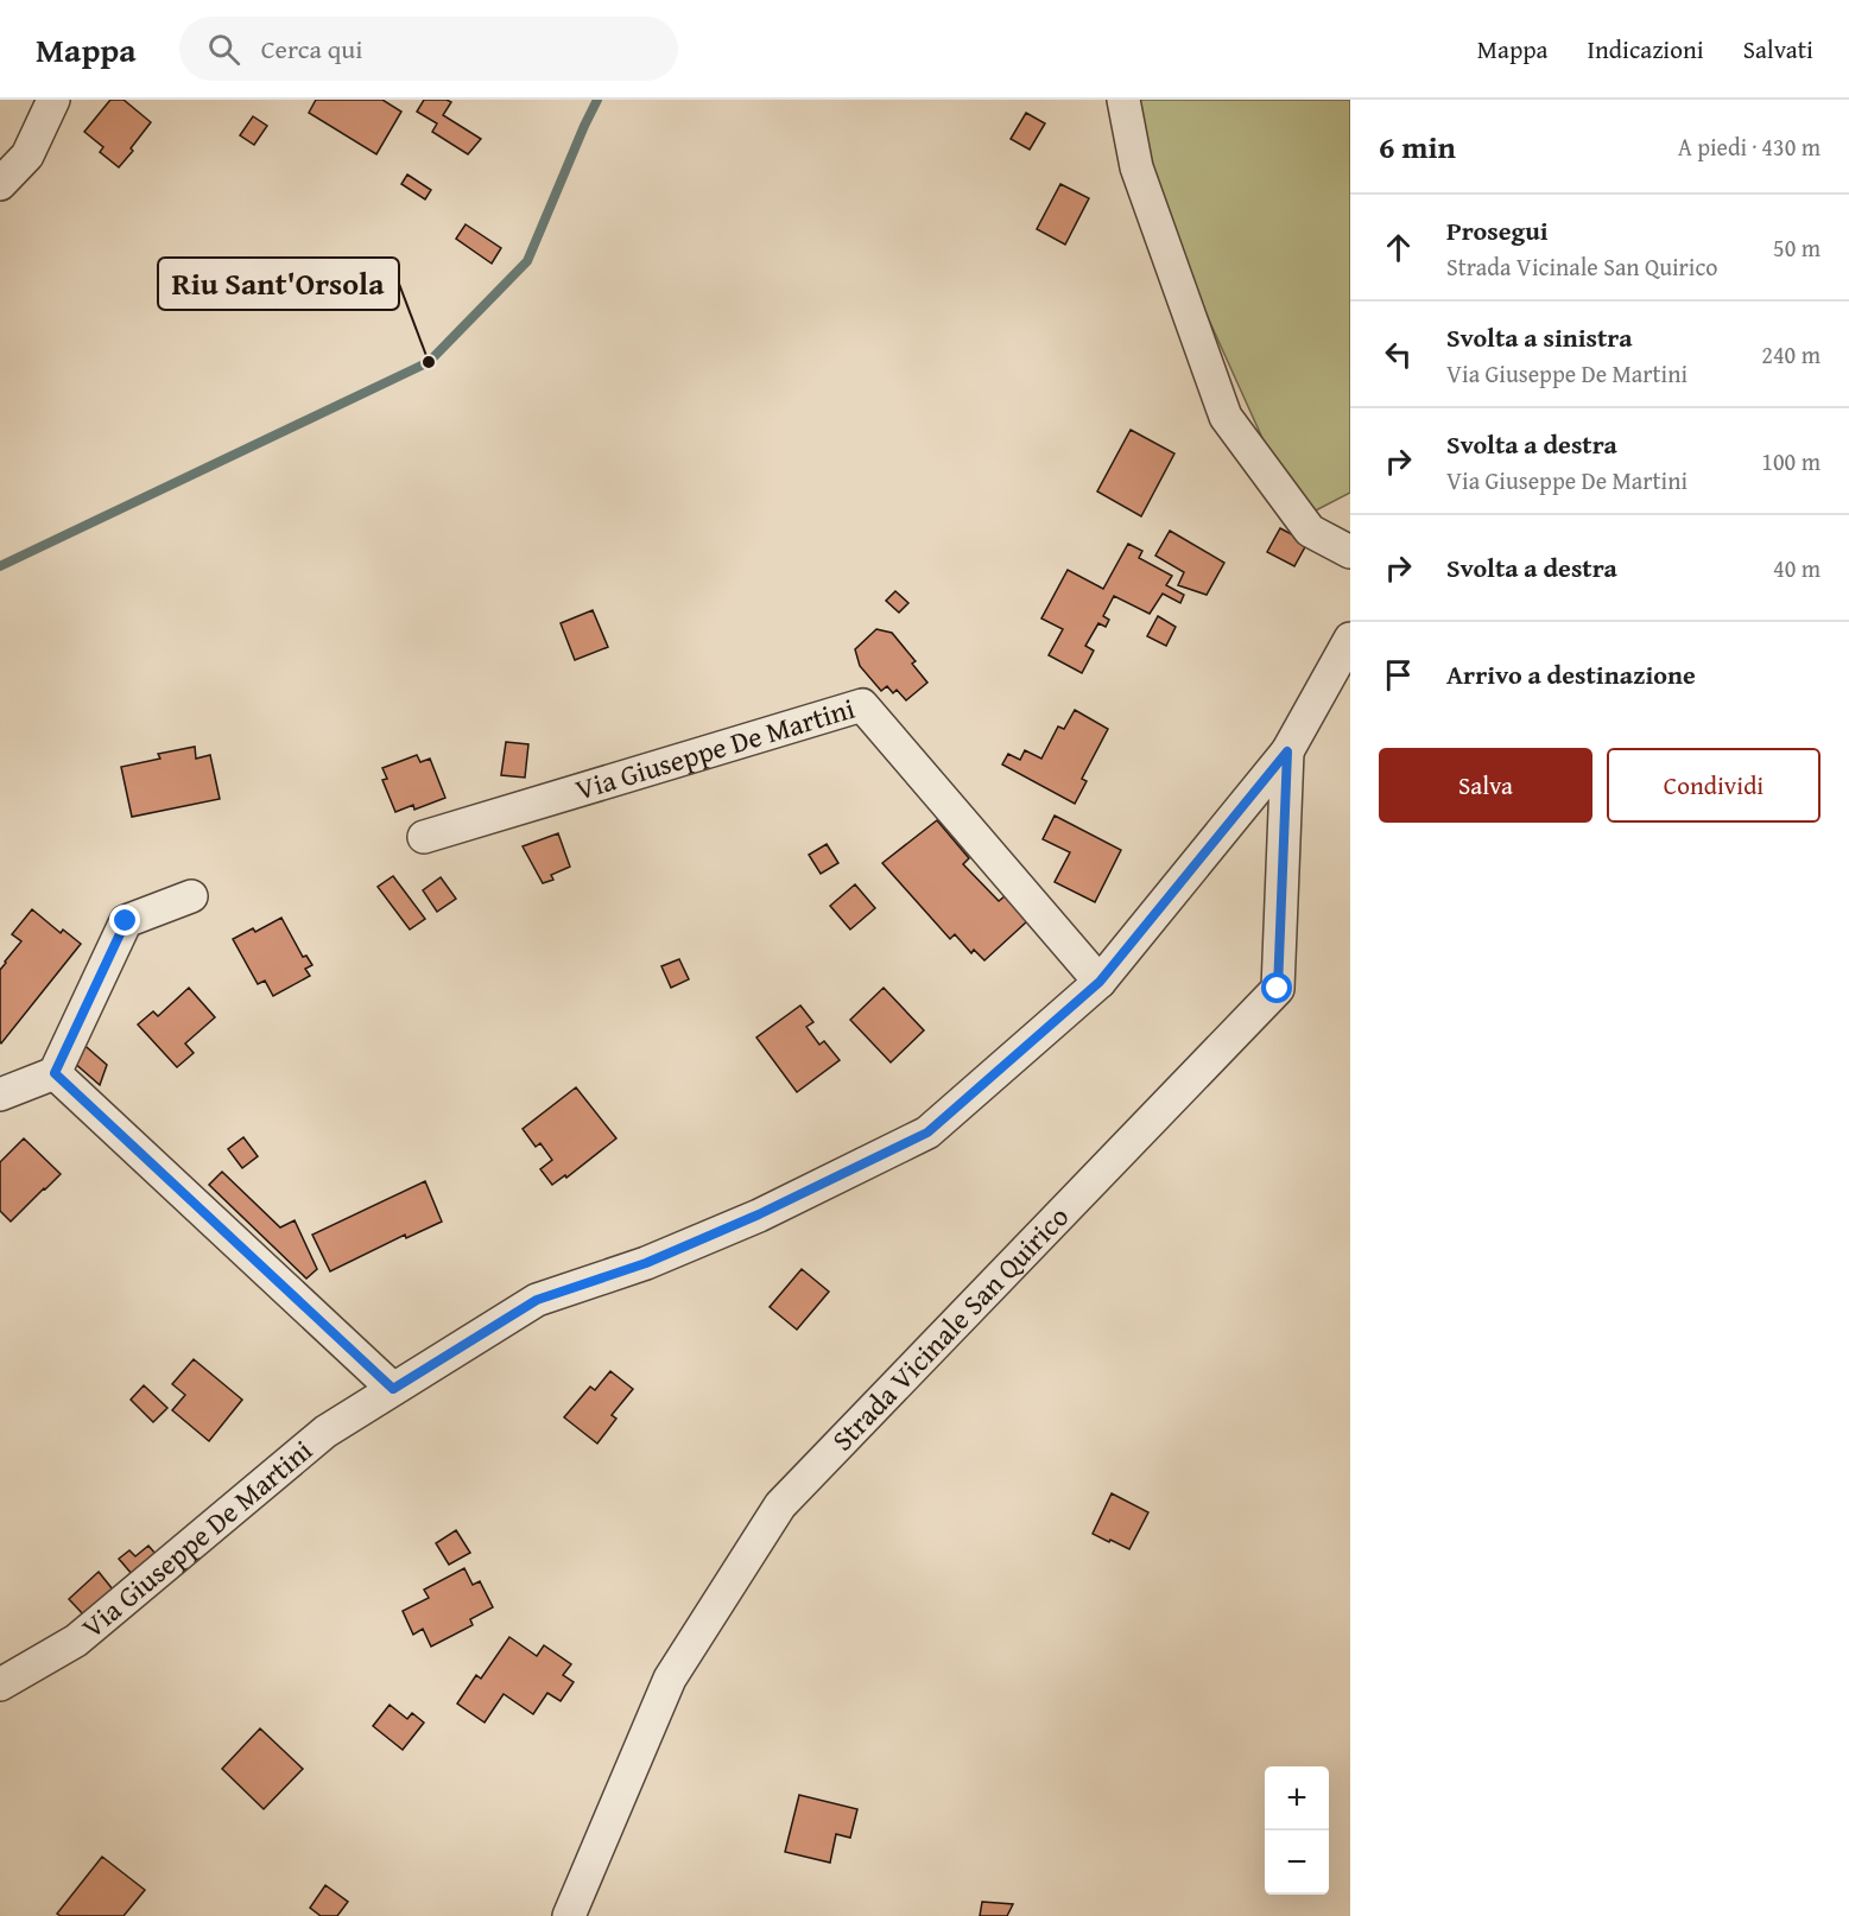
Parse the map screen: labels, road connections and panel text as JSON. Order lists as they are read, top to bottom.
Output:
{
  "streets": {
    "street": ["Via Giuseppe De Martini", "Strada Vicinale San Quirico"]
  },
  "crossings": [
    ["Via Giuseppe De Martini", "Strada Vicinale San Quirico"]
  ],
  "places": ["Riu Sant'Orsola"],
  "page": {
    "header": "Mappa",
    "search": "Cerca qui",
    "nav": ["Mappa", "Indicazioni", "Salvati"],
    "heading": ["6 min", "A piedi · 430 m"],
    "list": [
      ["Prosegui", "Strada Vicinale San Quirico", "50 m"],
      ["Svolta a sinistra", "Via Giuseppe De Martini", "240 m"],
      ["Svolta a destra", "Via Giuseppe De Martini", "100 m"],
      ["Svolta a destra", "40 m"],
      "Arrivo a destinazione"
    ],
    "buttons": ["Salva", "Condividi"],
    "map_buttons": ["+", "−"]
  }
}
